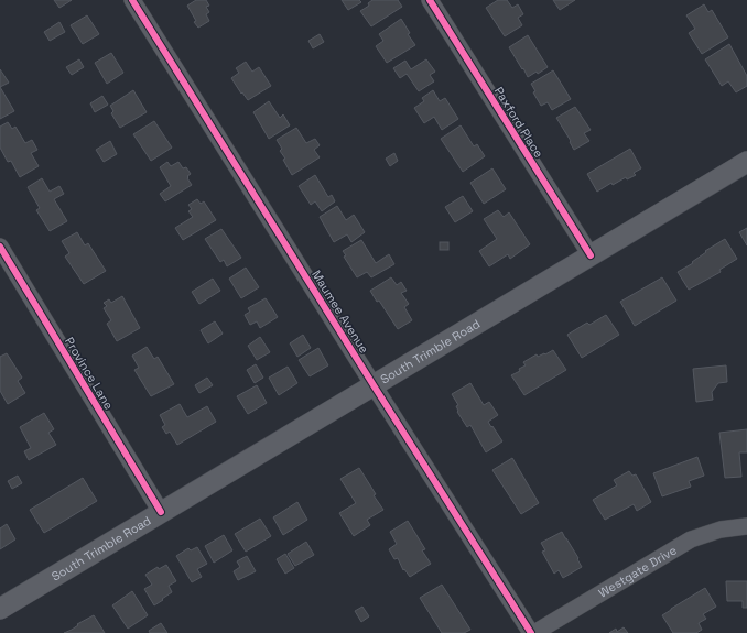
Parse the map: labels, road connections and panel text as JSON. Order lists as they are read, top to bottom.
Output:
{
  "streets": {
    "main road": ["South Trimble Road"],
    "street": [
      "Paxford Place",
      "Maumee Avenue",
      "Province Lane",
      "Westgate Drive"
    ]
  },
  "crossings": [
    ["Paxford Place", "South Trimble Road"],
    ["Maumee Avenue", "South Trimble Road"],
    ["Maumee Avenue", "Westgate Drive"],
    ["South Trimble Road", "Province Lane"]
  ]
}
